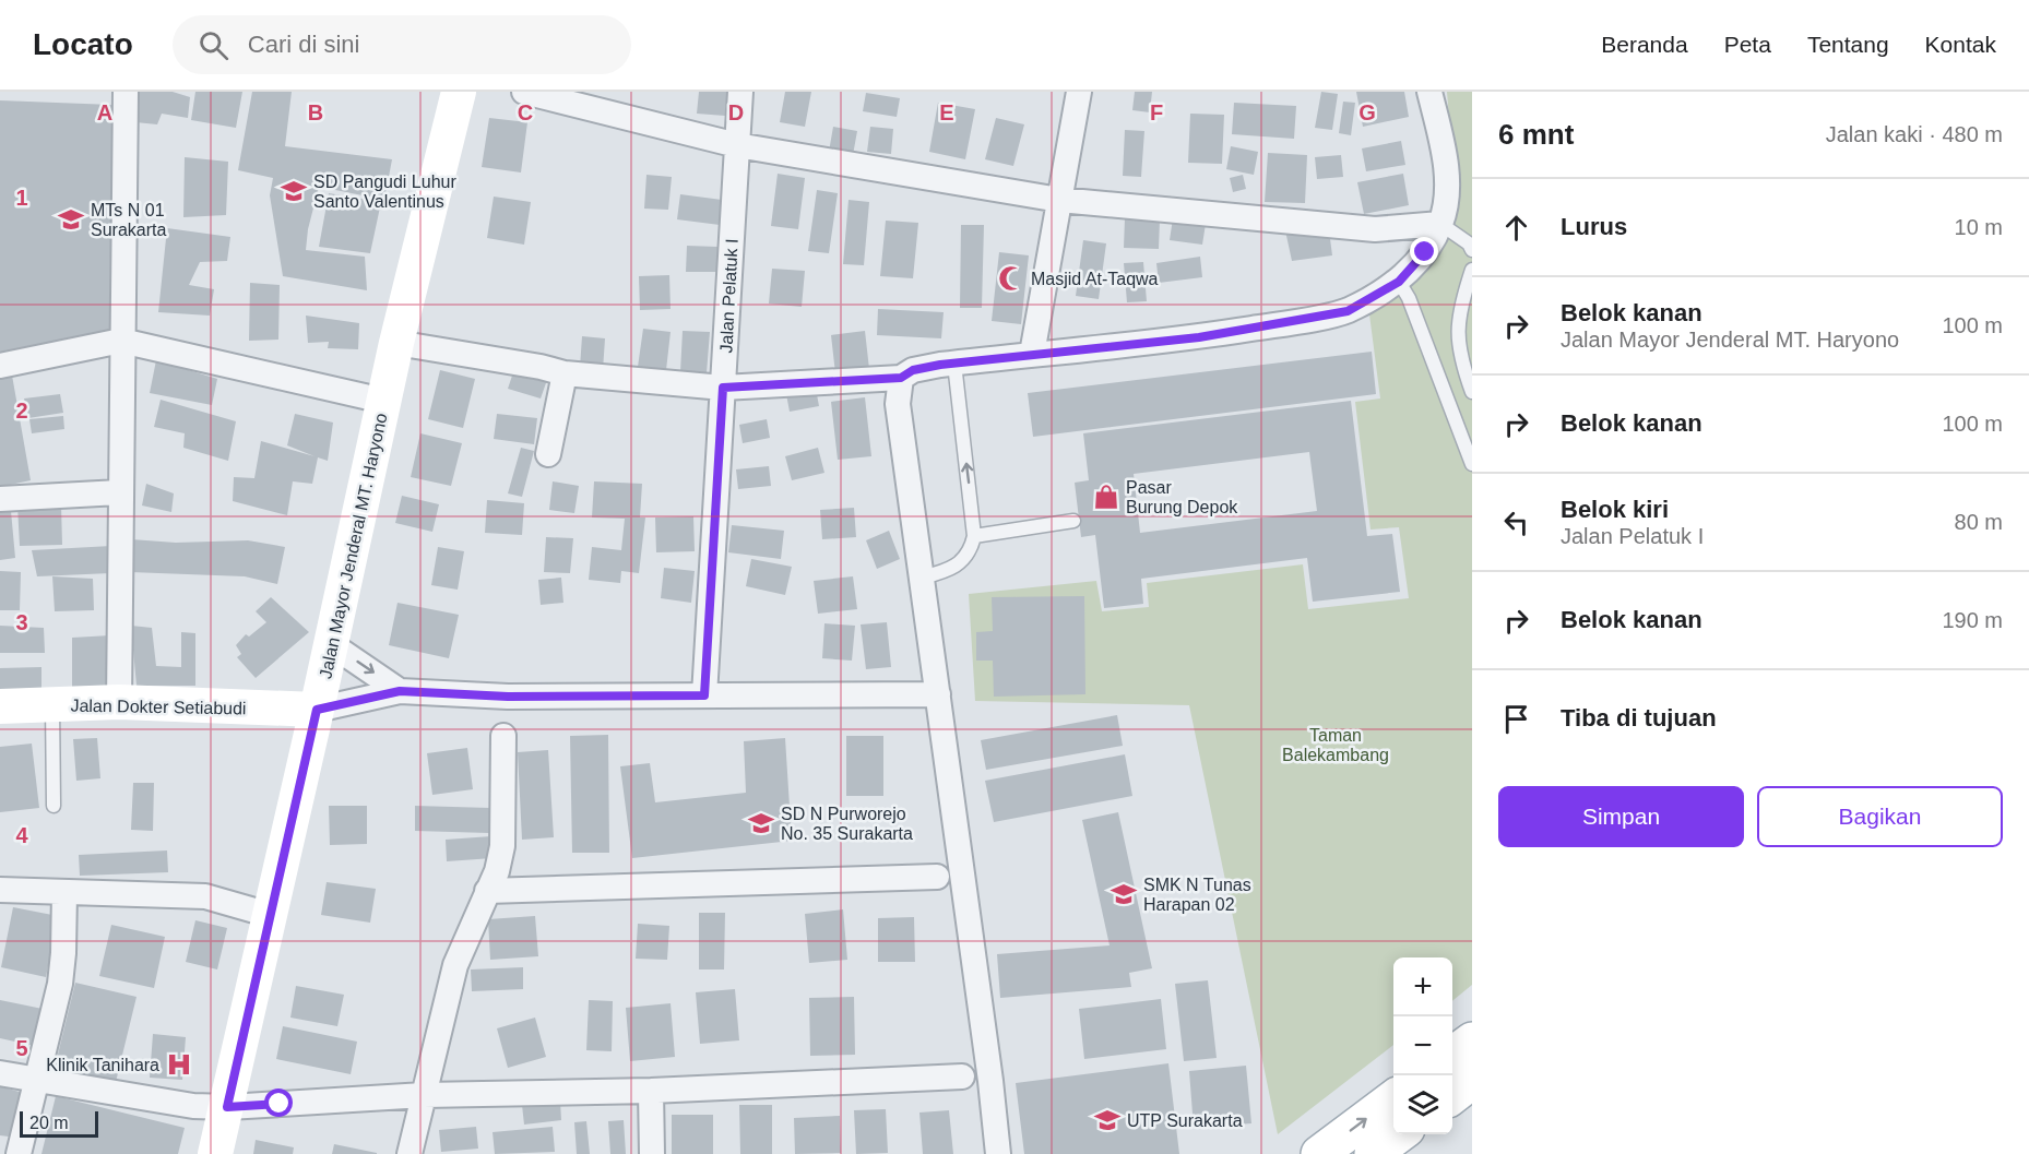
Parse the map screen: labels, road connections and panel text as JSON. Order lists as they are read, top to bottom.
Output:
{
  "streets": {
    "main road": ["Jalan Mayor Jenderal MT. Haryono", "Jalan Dokter Setiabudi"],
    "street": ["Jalan Pelatuk I"]
  },
  "crossings": [
    ["Jalan Mayor Jenderal MT. Haryono", "Jalan Dokter Setiabudi"]
  ],
  "parks": ["Taman Balekambang"],
  "places": {
    "school or university": [
      "SD Pangudi Luhur Santo Valentinus",
      "MTs N 01 Surakarta",
      "SD N Purworejo No. 35 Surakarta",
      "SMK N Tunas Harapan 02",
      "UTP Surakarta"
    ],
    "mosque": ["Masjid At-Taqwa"],
    "shop": ["Pasar Burung Depok"],
    "hospital": ["Klinik Tanihara"]
  },
  "scale_bar": "20 m",
  "page": {
    "header": "Locato",
    "search": "Cari di sini",
    "nav": [
      "Beranda",
      "Peta",
      "Tentang",
      "Kontak"
    ],
    "heading": ["6 mnt", "Jalan kaki · 480 m"],
    "list": [
      ["Lurus", "10 m"],
      ["Belok kanan", "Jalan Mayor Jenderal MT. Haryono", "100 m"],
      ["Belok kanan", "100 m"],
      ["Belok kiri", "Jalan Pelatuk I", "80 m"],
      ["Belok kanan", "190 m"],
      "Tiba di tujuan"
    ],
    "buttons": ["Simpan", "Bagikan"],
    "map_buttons": ["+", "−"],
    "scale": "20 m"
  },
  "grid": {
    "columns": [
      "A",
      "B",
      "C",
      "D",
      "E",
      "F",
      "G"
    ],
    "rows": [
      "1",
      "2",
      "3",
      "4",
      "5"
    ]
  }
}
